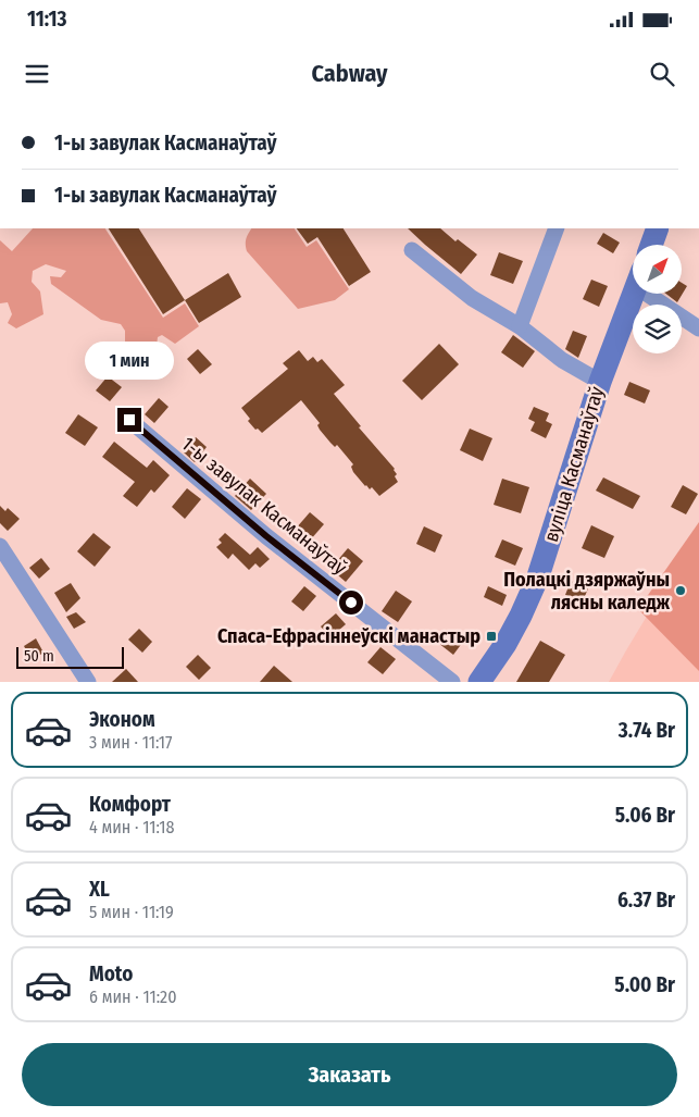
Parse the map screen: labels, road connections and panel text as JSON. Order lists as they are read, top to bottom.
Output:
{
  "streets": {
    "main road": ["вуліца Касманаўтаў"],
    "street": ["1-ы завулак Касманаўтаў"]
  },
  "places": {
    "other": ["Полацкі дзяржаўны лясны каледж"],
    "transit": ["Спаса-Ефрасіннеўскі манастыр"]
  },
  "scale_bar": "50 m",
  "north": "top right",
  "page": {
    "status": "11:13",
    "header": "Cabway",
    "banner": ["1-ы завулак Касманаўтаў", "1-ы завулак Касманаўтаў"],
    "bubble": "1 мин",
    "scale": "50 m",
    "list": [
      {
        "name": "Эконом",
        "note": "3 мин · 11:17",
        "value": "3.74 Br"
      },
      {
        "name": "Комфорт",
        "note": "4 мин · 11:18",
        "value": "5.06 Br"
      },
      {
        "name": "XL",
        "note": "5 мин · 11:19",
        "value": "6.37 Br"
      },
      {
        "name": "Moto",
        "note": "6 мин · 11:20",
        "value": "5.00 Br"
      }
    ],
    "buttons": "Заказать"
  }
}
